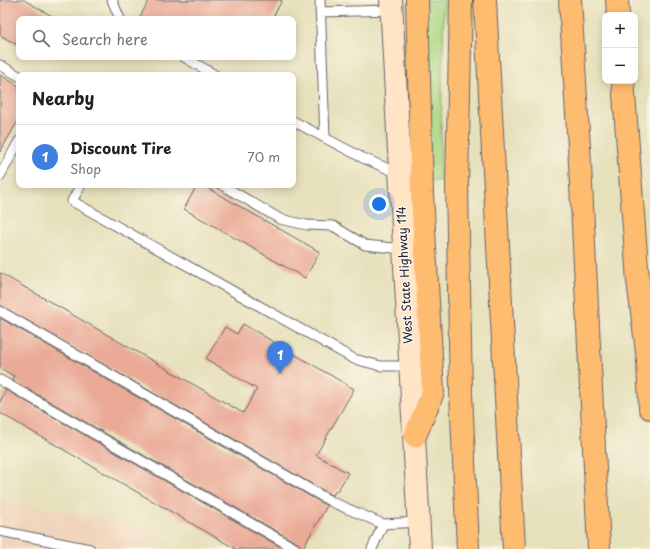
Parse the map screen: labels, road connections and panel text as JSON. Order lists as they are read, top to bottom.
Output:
{
  "streets": {
    "main road": ["West State Highway 114"]
  },
  "page": {
    "map_buttons": ["+", "−"],
    "search": "Search here",
    "heading": "Nearby",
    "list": [
      {
        "mark": "1",
        "name": "Discount Tire",
        "note": "Shop",
        "value": "70 m"
      }
    ],
    "pins": "1"
  }
}
